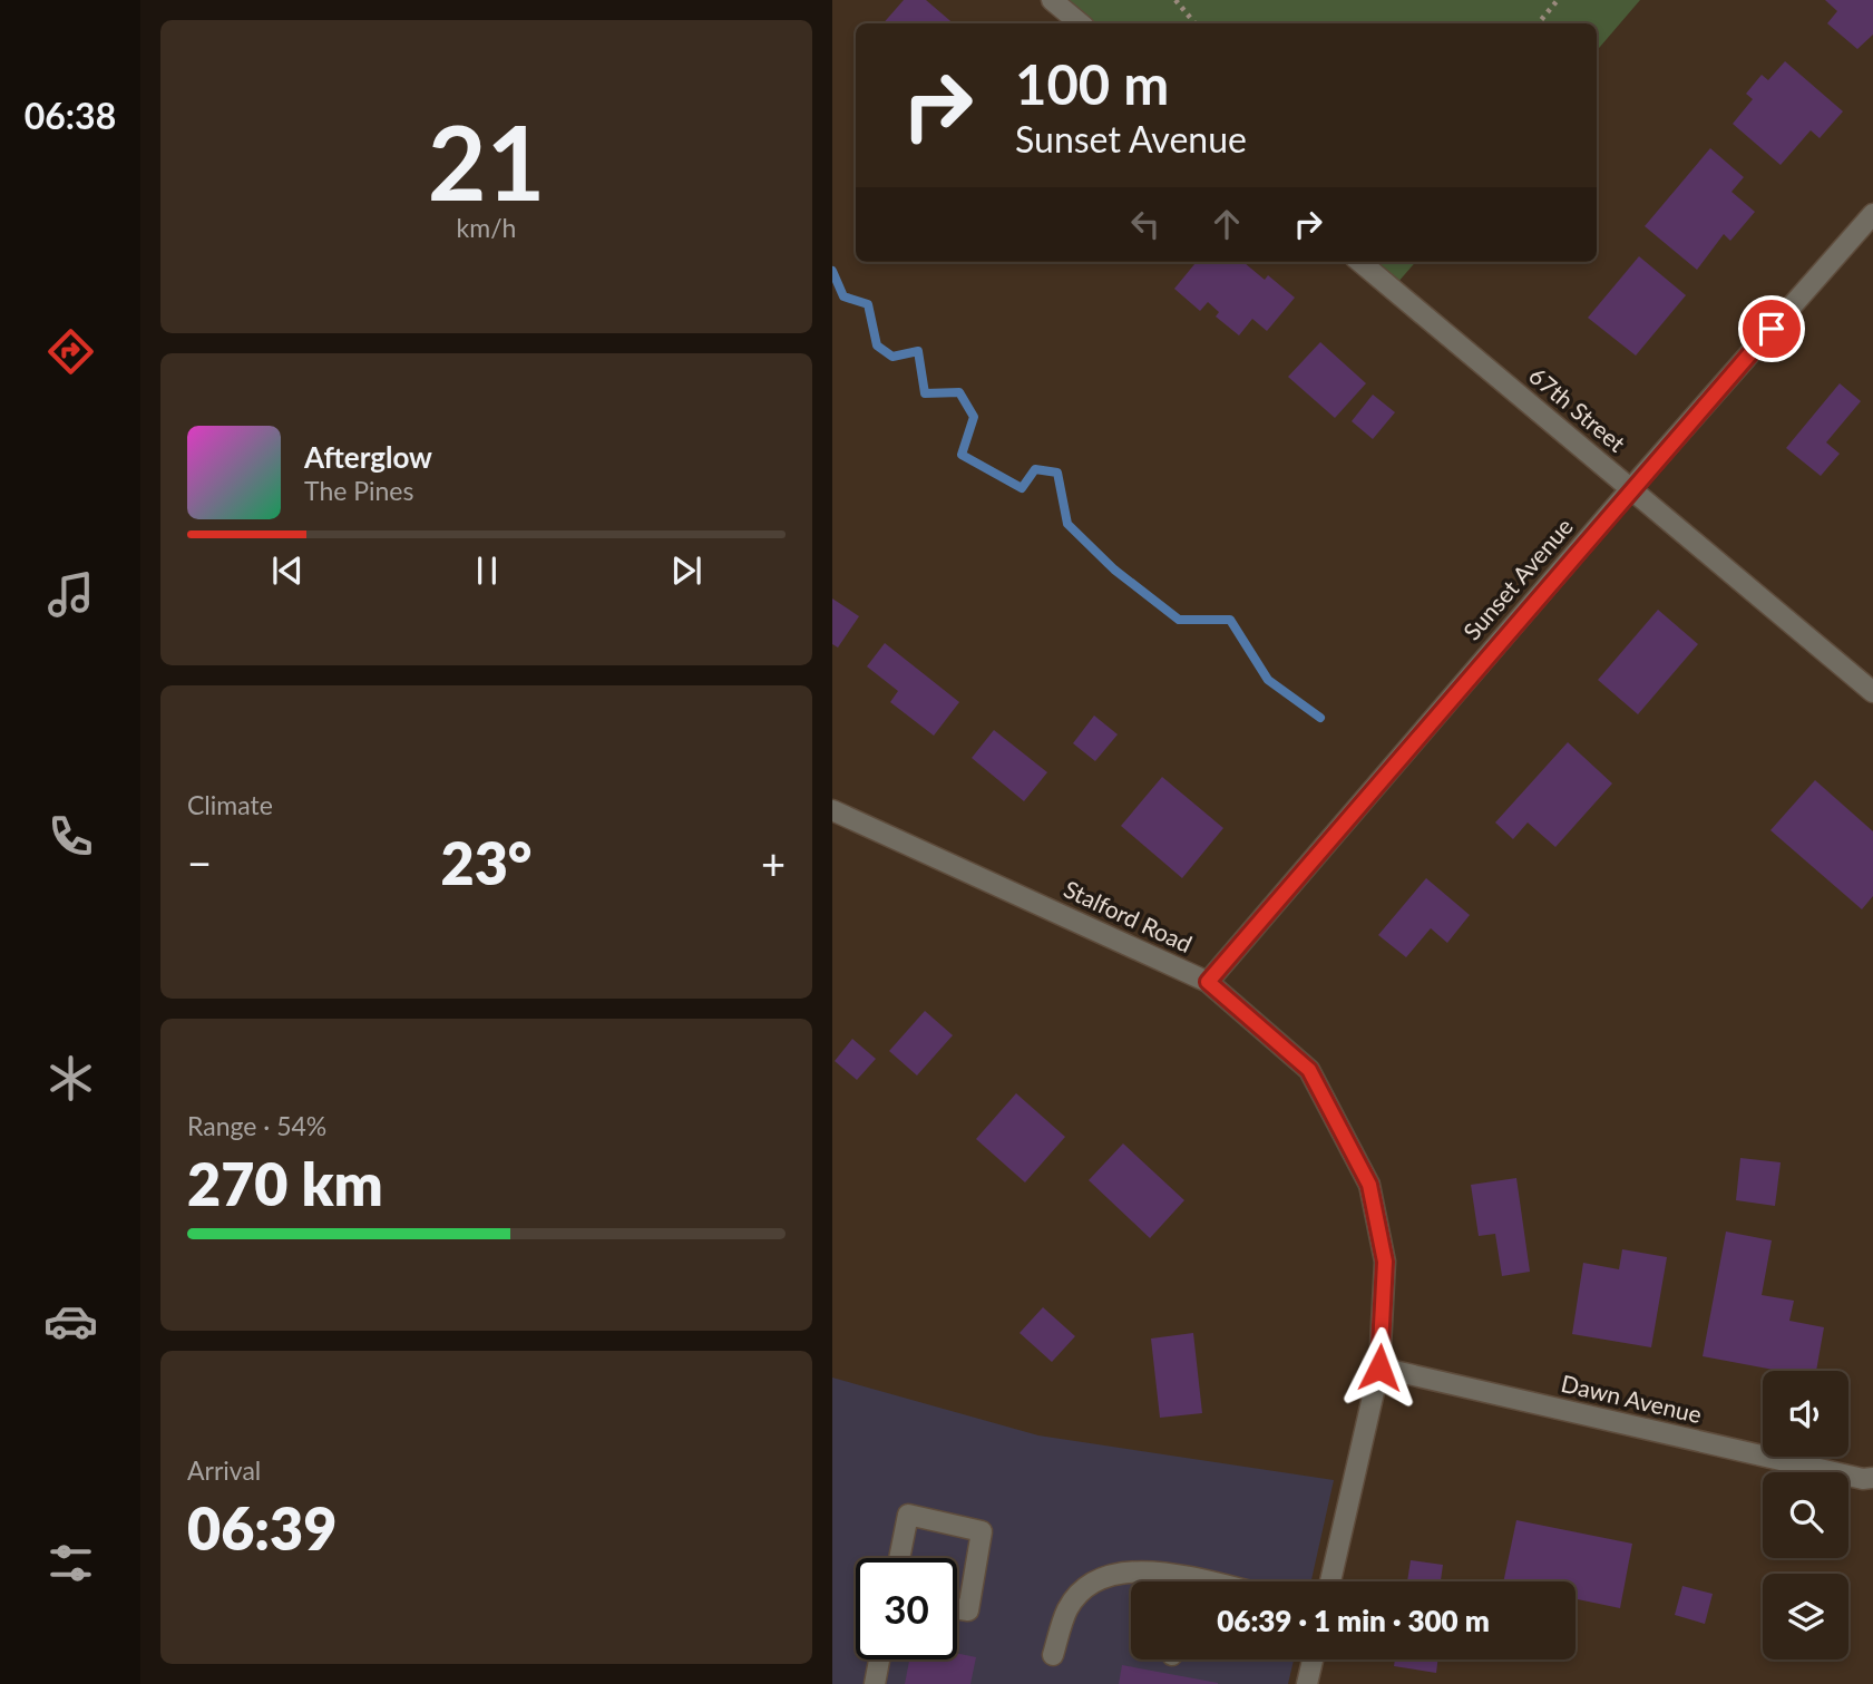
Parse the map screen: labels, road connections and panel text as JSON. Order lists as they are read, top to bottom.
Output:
{
  "streets": {
    "street": [
      "67th Street",
      "Sunset Avenue",
      "Stalford Road",
      "Dawn Avenue"
    ]
  },
  "crossings": [
    ["67th Street", "Sunset Avenue"],
    ["Sunset Avenue", "Stalford Road"],
    ["Stalford Road", "Dawn Avenue"]
  ],
  "page": {
    "tabs": "06:38",
    "tile": [
      ["21", "km/h"],
      "Climate",
      ["Range · 54%", "270 km"],
      ["Arrival", "06:39"]
    ],
    "turn": ["100 m", "Sunset Avenue"],
    "song": ["Afterglow", "The Pines"],
    "heat": ["−", "23°", "+"],
    "limit": "30",
    "trip": "06:39 · 1 min · 300 m"
  }
}
